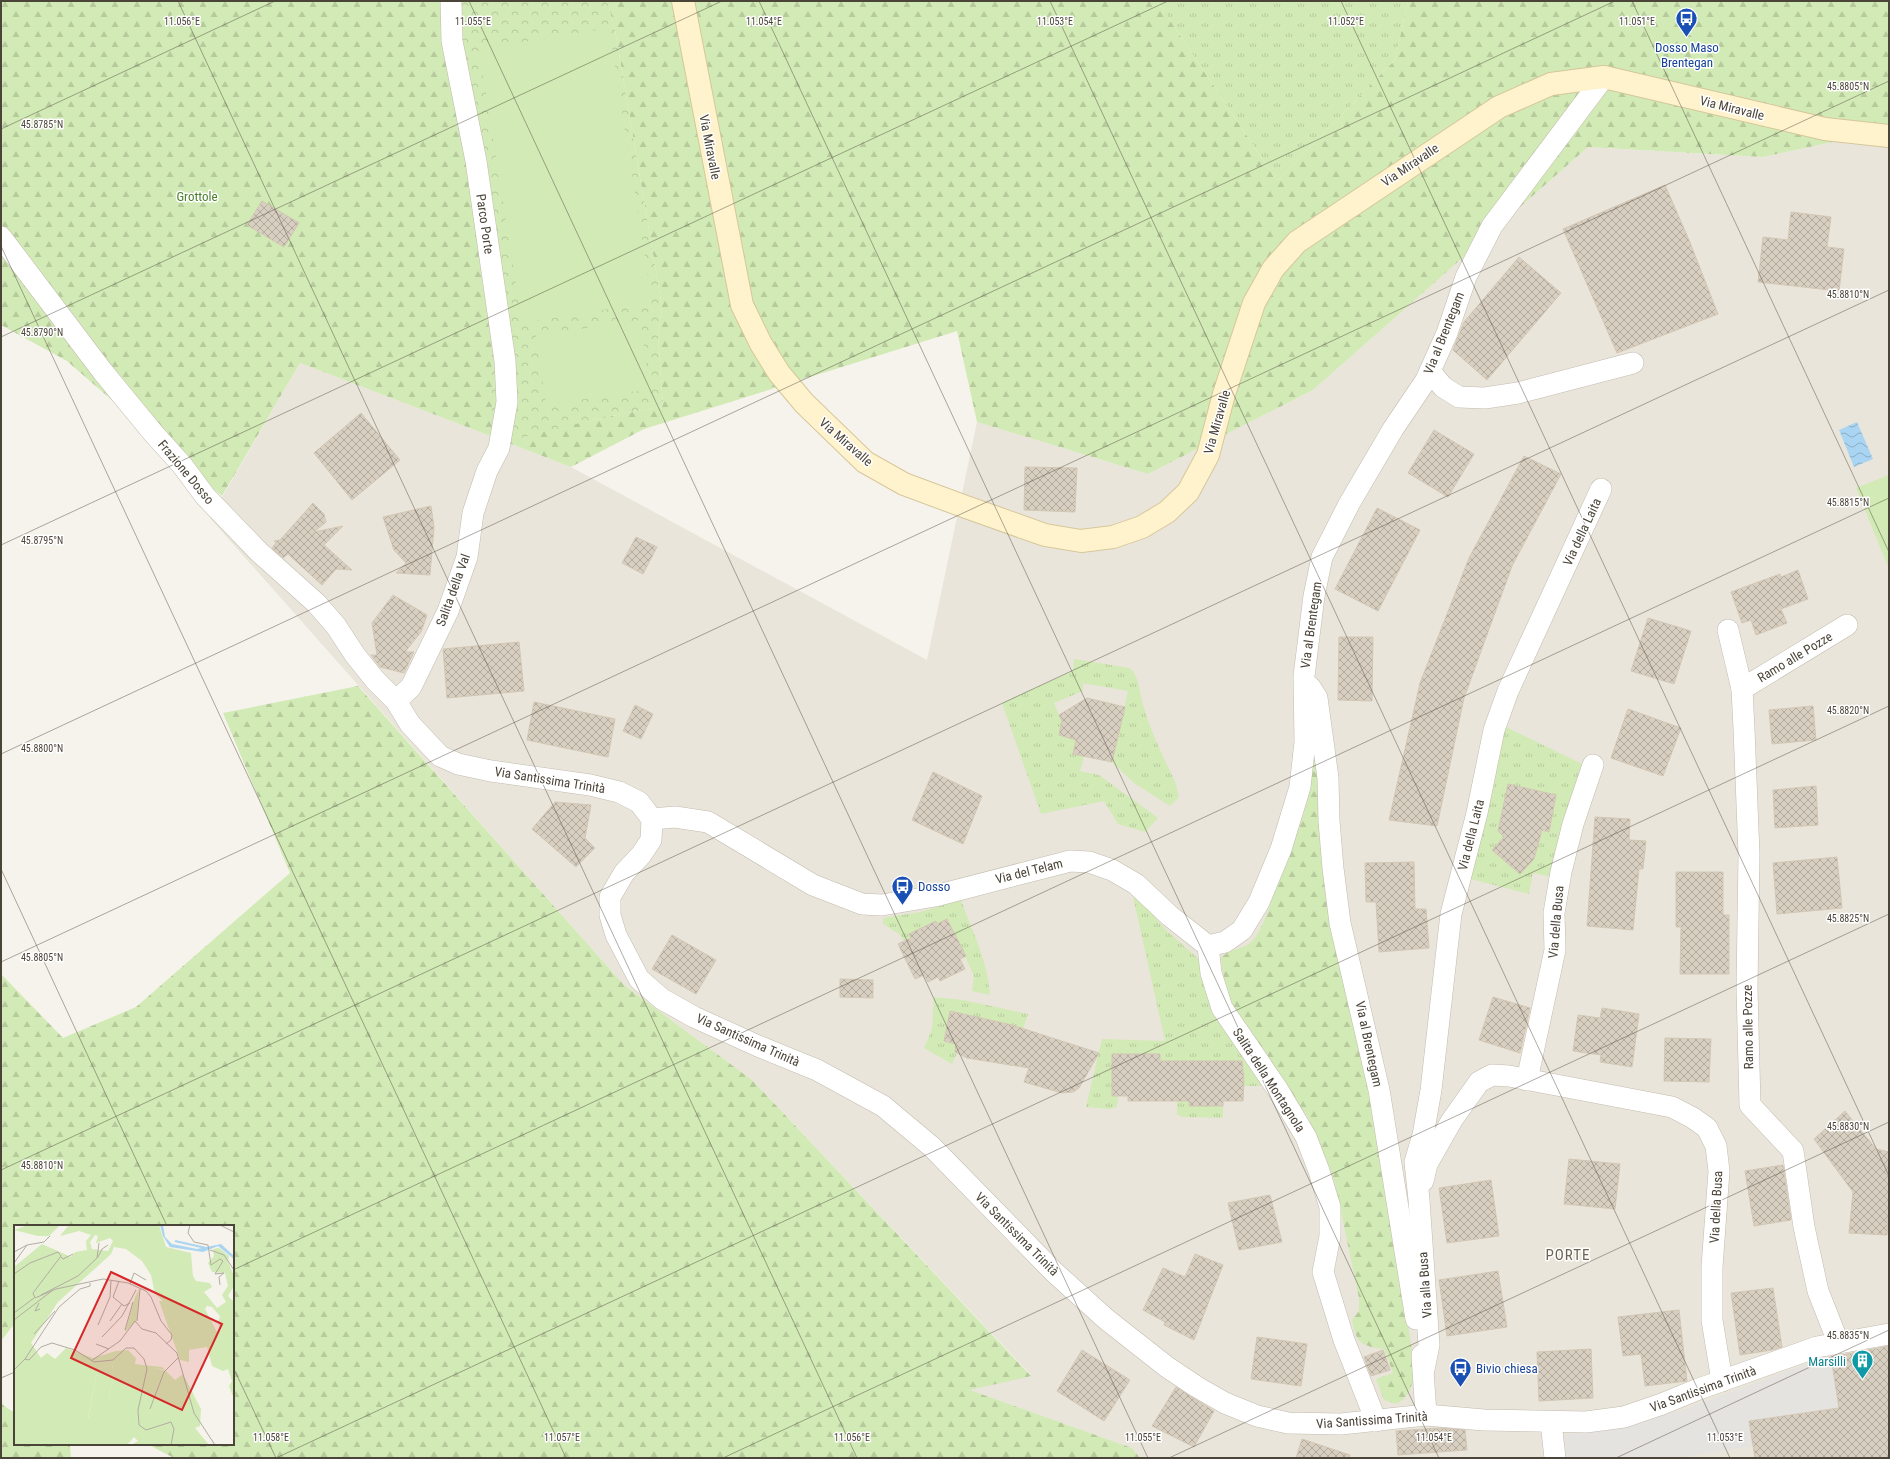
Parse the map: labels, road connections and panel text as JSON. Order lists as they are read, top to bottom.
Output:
{
  "streets": {
    "street": [
      "Via Miravalle",
      "Parco Porte",
      "Via al Brentegam",
      "Frazione Dosso",
      "Via della Laita",
      "Salita della Val",
      "Ramo alle Pozze",
      "Via Santissima Trinità",
      "Via del Telam",
      "Via della Busa",
      "Salita della Montagnola",
      "Via alla Busa"
    ]
  },
  "crossings": [
    ["Via Miravalle", "Via al Brentegam"],
    ["Parco Porte", "Salita della Val"],
    ["Via al Brentegam", "Via Santissima Trinità"],
    ["Via al Brentegam", "Via del Telam"],
    ["Via al Brentegam", "Salita della Montagnola"],
    ["Via al Brentegam", "Via alla Busa"],
    ["Frazione Dosso", "Salita della Val"],
    ["Frazione Dosso", "Via Santissima Trinità"],
    ["Via della Laita", "Via della Busa"],
    ["Via della Laita", "Via alla Busa"],
    ["Salita della Val", "Via Santissima Trinità"],
    ["Ramo alle Pozze", "Via Santissima Trinità"],
    ["Via Santissima Trinità", "Via del Telam"],
    ["Via Santissima Trinità", "Via della Busa"],
    ["Via Santissima Trinità", "Salita della Montagnola"],
    ["Via del Telam", "Salita della Montagnola"],
    ["Via della Busa", "Via alla Busa"]
  ],
  "districts": ["PORTE"],
  "parks": ["Grottole"],
  "places": {
    "bus stop": ["Dosso Maso Brentegan", "Dosso", "Bivio chiesa"],
    "building": ["Marsilli"]
  },
  "coordinates": [
    "11.056°E",
    "11.055°E",
    "11.054°E",
    "11.053°E",
    "11.052°E",
    "11.051°E",
    "45.8805°N",
    "45.8785°N",
    "45.8810°N",
    "45.8790°N",
    "45.8815°N",
    "45.8795°N",
    "45.8820°N",
    "45.8800°N",
    "45.8825°N",
    "45.8830°N",
    "45.8835°N",
    "11.058°E",
    "11.057°E"
  ]
}
